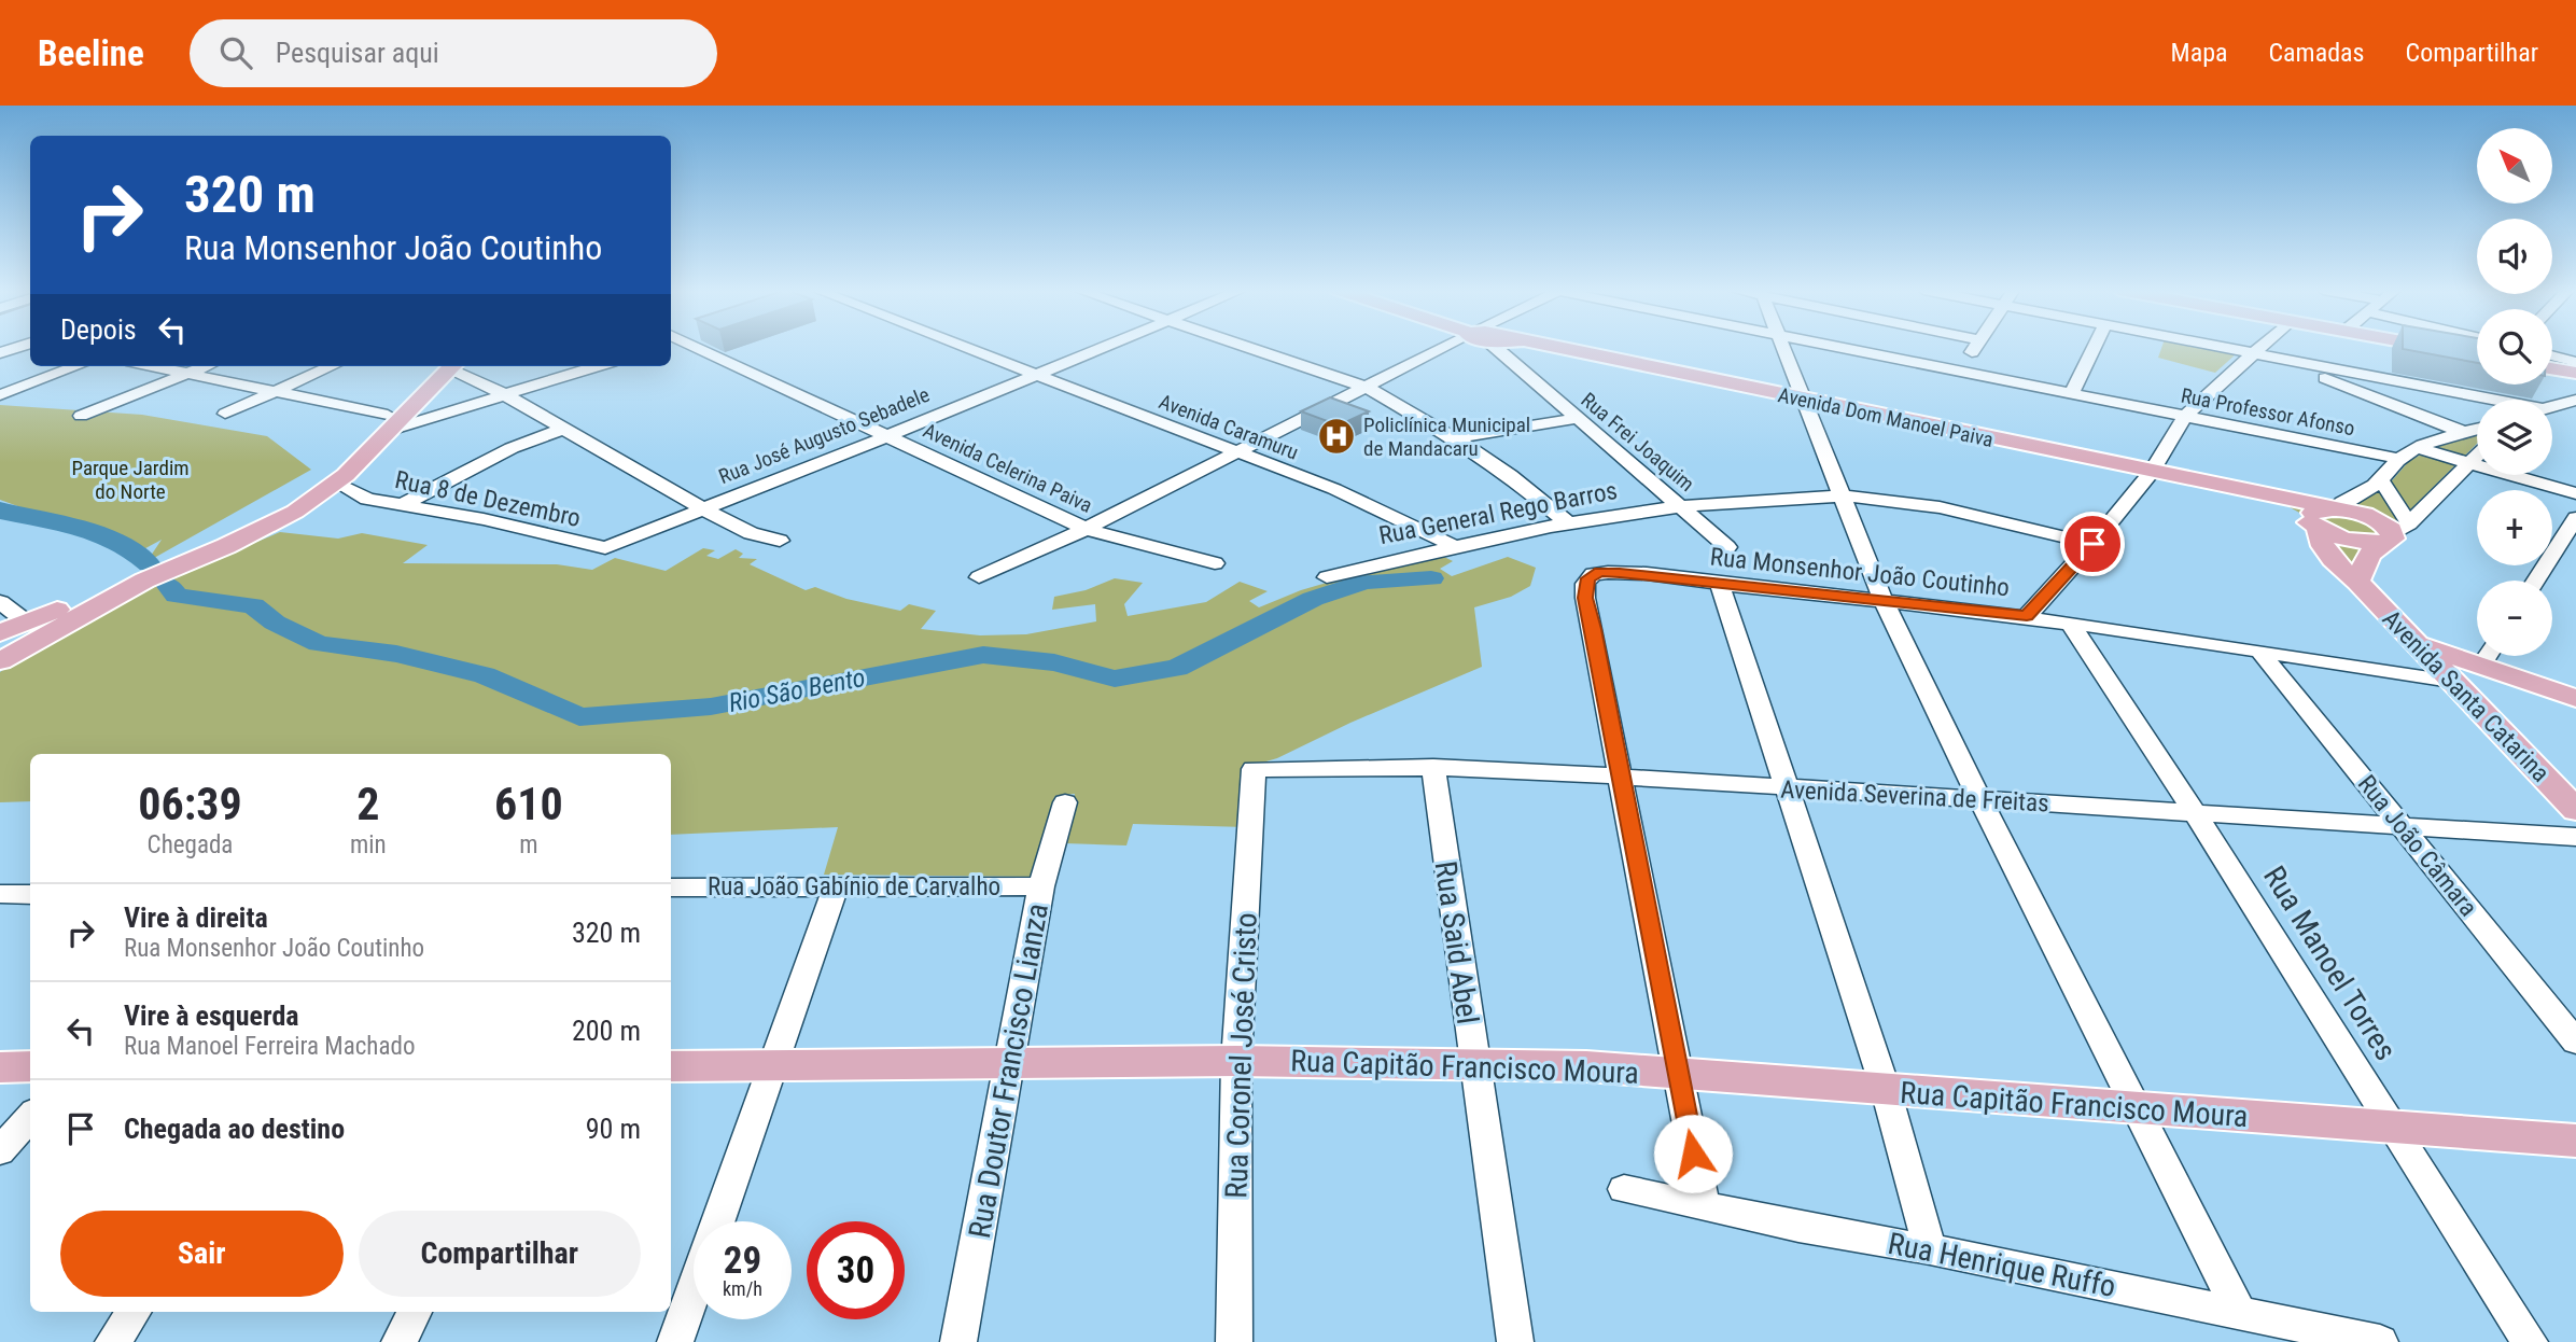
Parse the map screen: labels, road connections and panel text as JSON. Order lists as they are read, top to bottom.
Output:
{
  "streets": {
    "main road": ["Avenida Dom Manoel Paiva", "Avenida Santa Catarina", "Rua Capitão Francisco Moura"],
    "street": [
      "Rua Professor Afonso",
      "Avenida Caramuru",
      "Rua José Augusto Sebadele",
      "Rua Frei Joaquim",
      "Avenida Celerina Paiva",
      "Rua 8 de Dezembro",
      "Rua General Rego Barros",
      "Rua Monsenhor João Coutinho",
      "Avenida Severina de Freitas",
      "Rua João Câmara",
      "Rua João Gabínio de Carvalho",
      "Rua Said Abel",
      "Rua Manoel Torres",
      "Rua Coronel José Cristo",
      "Rua Doutor Francisco Lianza",
      "Rua Henrique Ruffo"
    ]
  },
  "crossings": [
    ["Avenida Dom Manoel Paiva", "Avenida Santa Catarina"],
    ["Avenida Caramuru", "Rua José Augusto Sebadele"],
    ["Avenida Caramuru", "Rua General Rego Barros"],
    ["Rua José Augusto Sebadele", "Avenida Celerina Paiva"],
    ["Rua José Augusto Sebadele", "Rua 8 de Dezembro"],
    ["Rua Frei Joaquim", "Rua General Rego Barros"],
    ["Rua Monsenhor João Coutinho", "Avenida Santa Catarina"],
    ["Rua Monsenhor João Coutinho", "Avenida Severina de Freitas"],
    ["Rua Monsenhor João Coutinho", "Rua João Câmara"],
    ["Rua Monsenhor João Coutinho", "Rua Manoel Torres"],
    ["Avenida Severina de Freitas", "Rua João Câmara"],
    ["Avenida Severina de Freitas", "Rua Said Abel"],
    ["Avenida Severina de Freitas", "Rua Manoel Torres"],
    ["Avenida Severina de Freitas", "Rua Coronel José Cristo"],
    ["Rua João Gabínio de Carvalho", "Rua Doutor Francisco Lianza"],
    ["Rua Said Abel", "Rua Capitão Francisco Moura"],
    ["Rua Manoel Torres", "Rua Capitão Francisco Moura"],
    ["Rua Coronel José Cristo", "Rua Capitão Francisco Moura"],
    ["Rua Capitão Francisco Moura", "Rua Doutor Francisco Lianza"]
  ],
  "water": ["Rio São Bento"],
  "parks": ["Parque Jardim do Norte"],
  "places": {
    "hospital": ["Policlínica Municipal de Mandacaru"]
  },
  "north": "top left",
  "page": {
    "header": "Beeline",
    "search": "Pesquisar aqui",
    "nav": ["Mapa", "Camadas", "Compartilhar"],
    "map_buttons": ["+", "−"],
    "turn": ["320 m", "Rua Monsenhor João Coutinho"],
    "then": "Depois",
    "eta": [
      "06:39",
      "Chegada",
      "2",
      "min",
      "610",
      "m"
    ],
    "list": [
      {
        "name": "Vire à direita",
        "note": "Rua Monsenhor João Coutinho",
        "value": "320 m"
      },
      {
        "name": "Vire à esquerda",
        "note": "Rua Manoel Ferreira Machado",
        "value": "200 m"
      },
      {
        "name": "Chegada ao destino",
        "value": "90 m"
      }
    ],
    "buttons": ["Sair", "Compartilhar"],
    "speed": "29 km/h",
    "limit": "30"
  }
}
